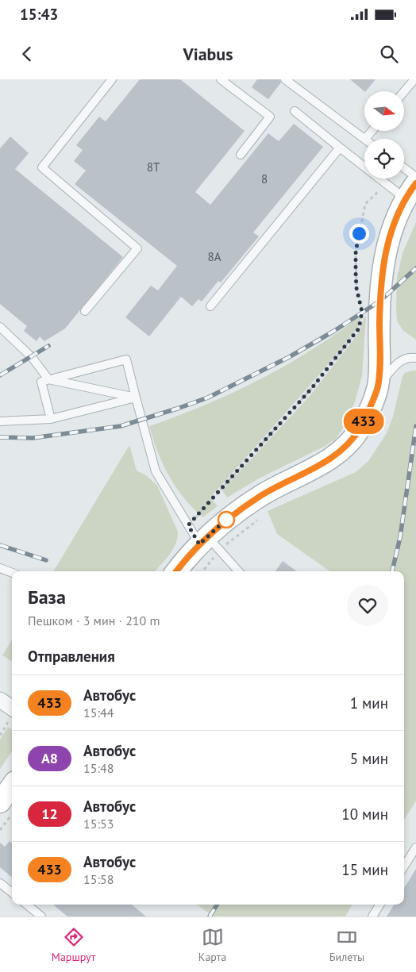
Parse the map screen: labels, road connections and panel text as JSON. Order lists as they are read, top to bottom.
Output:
{
  "lines": ["bus line 433"],
  "house_numbers": ["8Т", "8", "8А"],
  "north": "right",
  "page": {
    "status": "15:43",
    "header": "Viabus",
    "on_map": "433",
    "heading": [
      ["База", "Пешком · 3 мин · 210 m"],
      "Отправления"
    ],
    "list": [
      {
        "mark": "433",
        "name": "Автобус",
        "note": "15:44",
        "value": "1 мин"
      },
      {
        "mark": "А8",
        "name": "Автобус",
        "note": "15:48",
        "value": "5 мин"
      },
      {
        "mark": "12",
        "name": "Автобус",
        "note": "15:53",
        "value": "10 мин"
      },
      {
        "mark": "433",
        "name": "Автобус",
        "note": "15:58",
        "value": "15 мин"
      }
    ],
    "tabs": ["Маршрут", "Карта", "Билеты"]
  }
}
